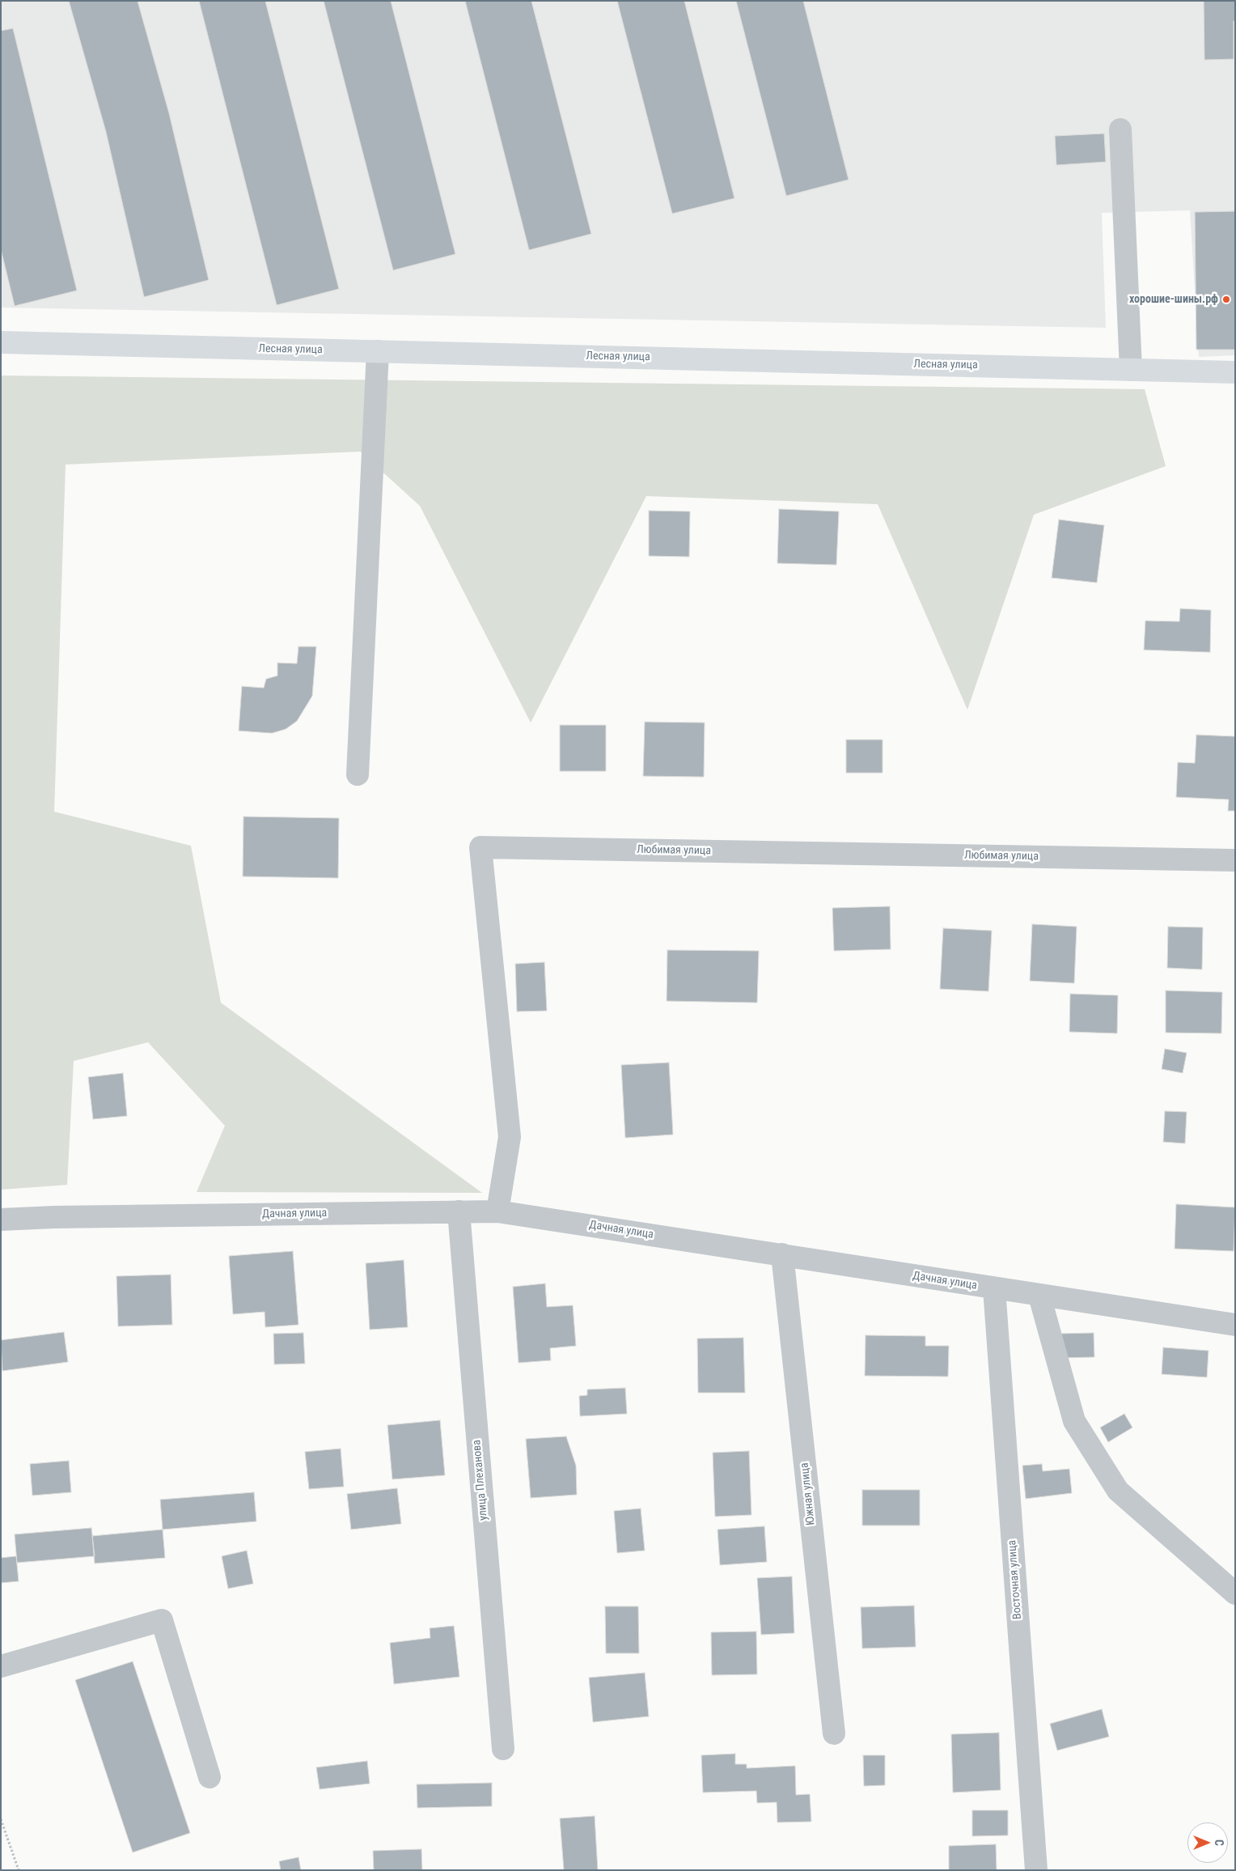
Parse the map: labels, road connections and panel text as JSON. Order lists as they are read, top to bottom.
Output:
{
  "streets": {
    "main road": ["Лесная улица"],
    "street": [
      "Любимая улица",
      "Дачная улица",
      "улица Плеханова",
      "Южная улица",
      "Восточная улица"
    ]
  },
  "crossings": [
    ["Любимая улица", "Дачная улица"],
    ["Дачная улица", "улица Плеханова"],
    ["Дачная улица", "Южная улица"],
    ["Дачная улица", "Восточная улица"]
  ],
  "places": ["хорошие-шины.рф"],
  "north": "right"
}
